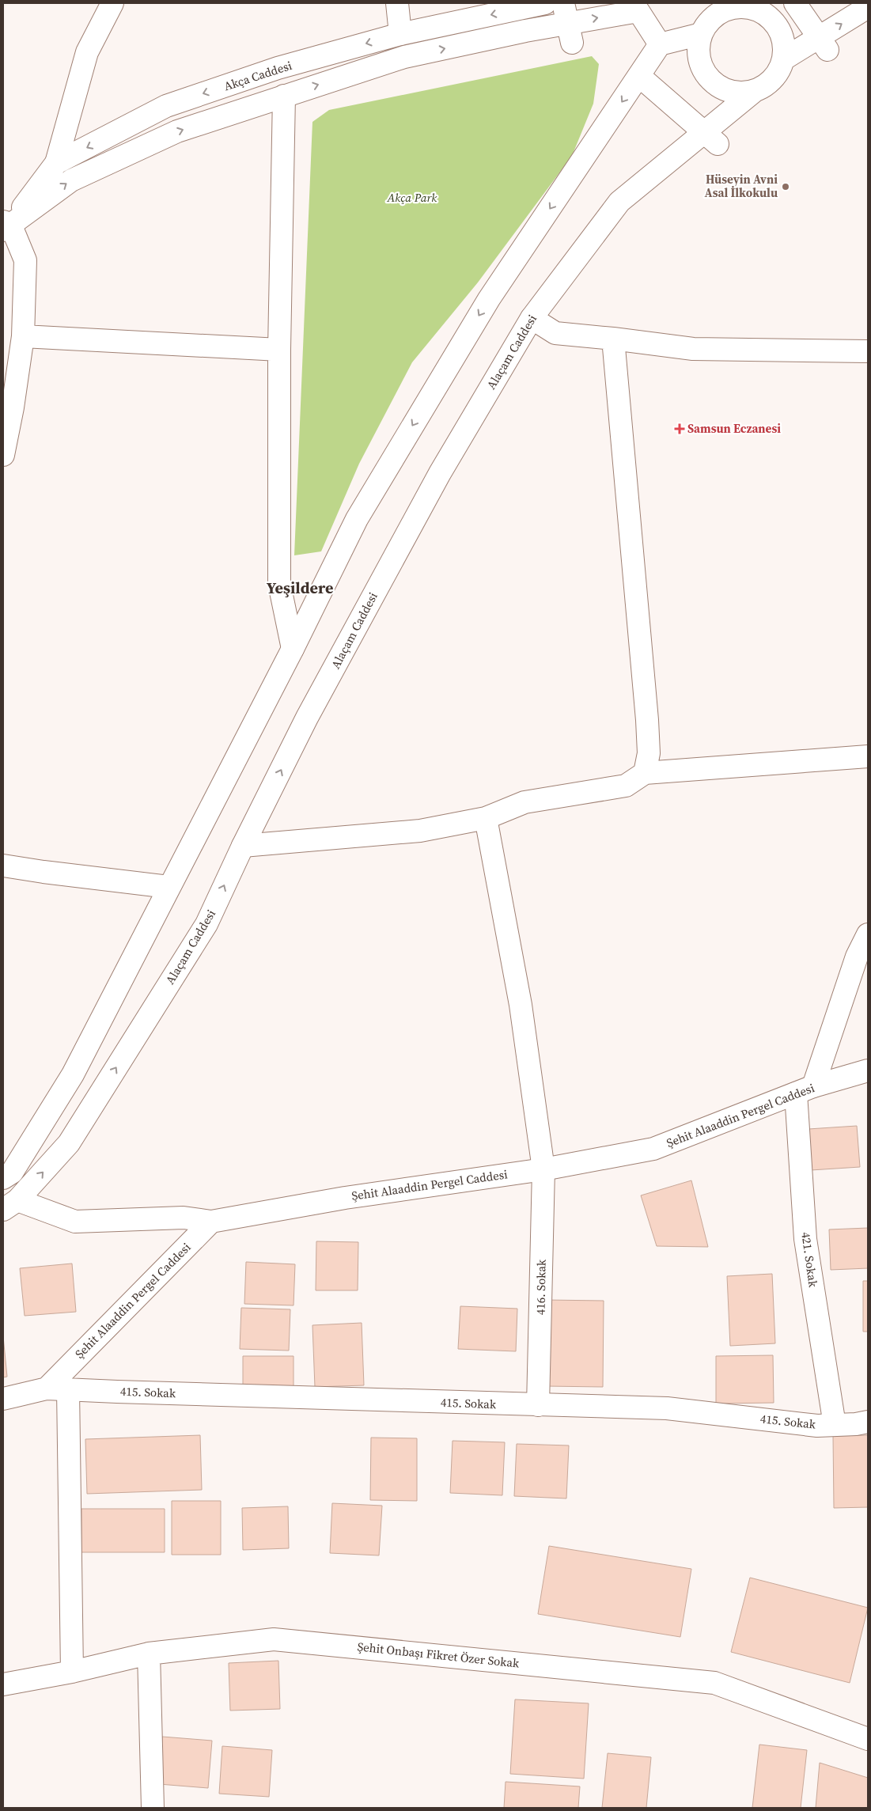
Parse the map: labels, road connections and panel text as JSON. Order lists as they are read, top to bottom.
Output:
{
  "streets": {
    "street": [
      "Akça Caddesi",
      "Alaçam Caddesi",
      "Şehit Alaaddin Pergel Caddesi",
      "421. Sokak",
      "416. Sokak",
      "415. Sokak",
      "Şehit Onbaşı Fikret Özer Sokak"
    ]
  },
  "crossings": [
    ["Şehit Alaaddin Pergel Caddesi", "421. Sokak"],
    ["Şehit Alaaddin Pergel Caddesi", "416. Sokak"],
    ["Şehit Alaaddin Pergel Caddesi", "415. Sokak"],
    ["421. Sokak", "415. Sokak"],
    ["416. Sokak", "415. Sokak"]
  ],
  "districts": ["Yeşildere"],
  "parks": ["Akça Park"],
  "places": {
    "other": ["Hüseyin Avni Asal İlkokulu"],
    "health": ["Samsun Eczanesi"]
  }
}
